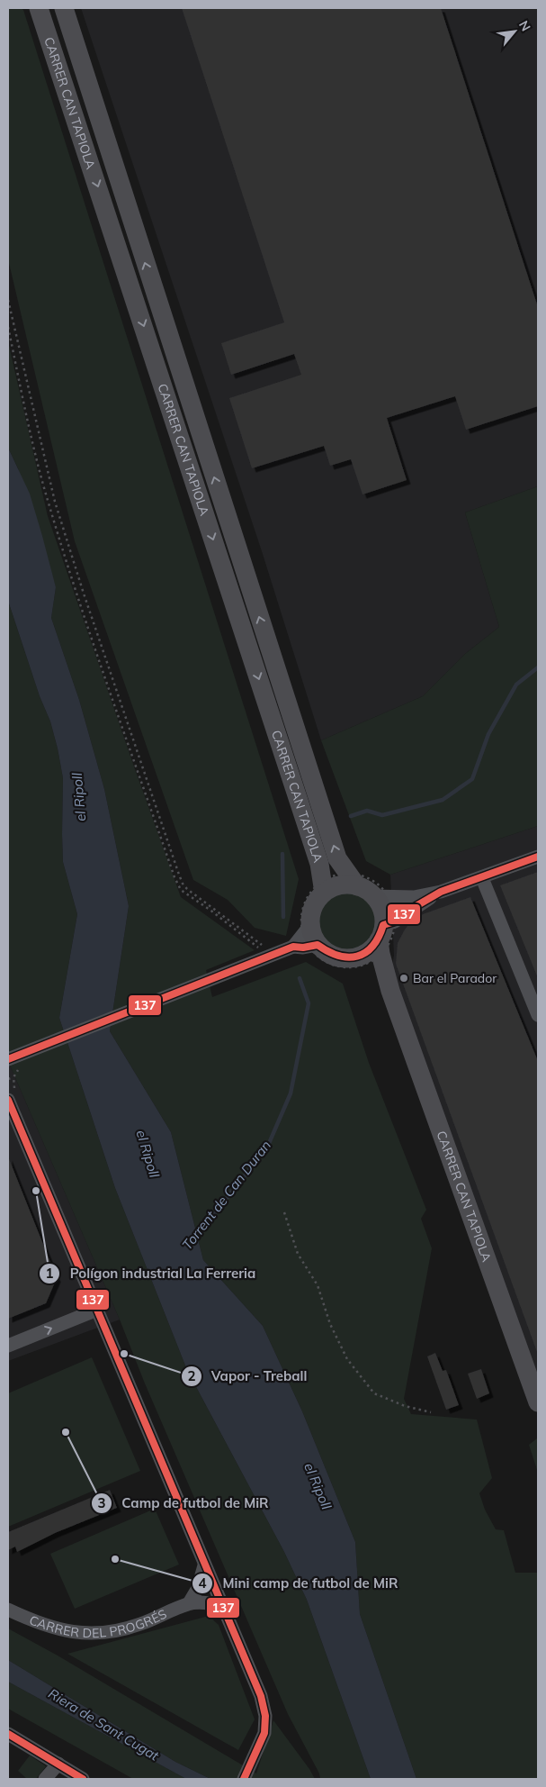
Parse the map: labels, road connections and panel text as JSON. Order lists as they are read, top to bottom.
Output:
{
  "streets": {
    "street": ["CARRER CAN TAPIOLA", "CARRER DEL PROGRÉS"]
  },
  "water": ["el Ripoll", "Torrent de Can Duran", "Riera de Sant Cugat"],
  "places": [
    "Bar el Parador",
    "Polígon industrial La Ferreria",
    "Vapor - Treball",
    "Camp de futbol de MiR",
    "Mini camp de futbol de MiR"
  ],
  "lines": ["transit line 137"],
  "north": "top right"
}
